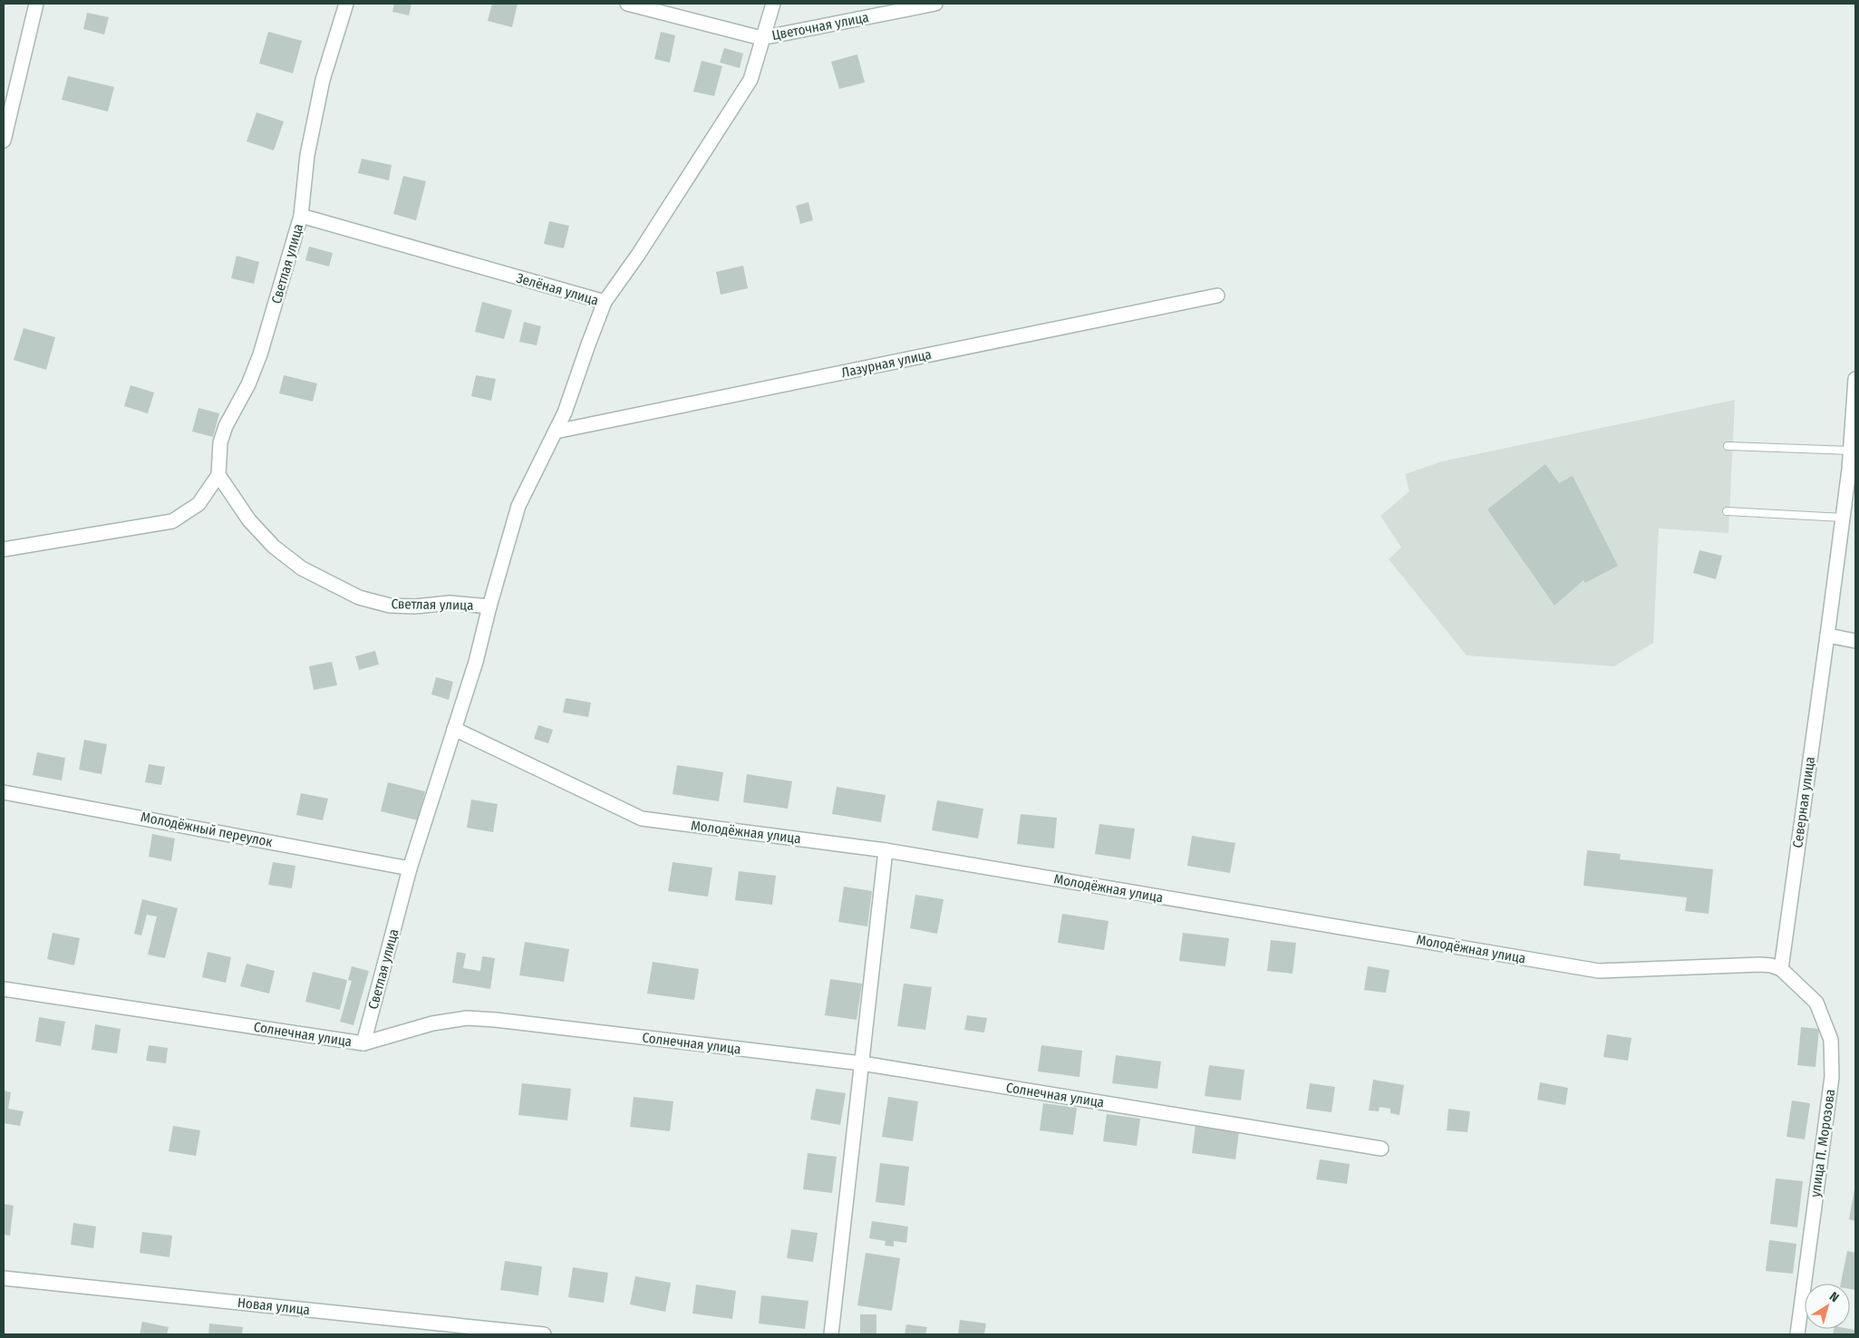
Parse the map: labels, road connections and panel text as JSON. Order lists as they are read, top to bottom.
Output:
{
  "streets": {
    "street": [
      "Цветочная улица",
      "Светлая улица",
      "Зелёная улица",
      "Лазурная улица",
      "Северная улица",
      "Молодёжный переулок",
      "Молодёжная улица",
      "Солнечная улица",
      "улица П. Морозова",
      "Новая улица"
    ]
  },
  "crossings": [
    ["Светлая улица", "Зелёная улица"],
    ["Светлая улица", "Молодёжный переулок"],
    ["Светлая улица", "Молодёжная улица"],
    ["Светлая улица", "Солнечная улица"],
    ["Зелёная улица", "Лазурная улица"],
    ["Северная улица", "Молодёжная улица"],
    ["Северная улица", "улица П. Морозова"],
    ["Молодёжная улица", "улица П. Морозова"]
  ],
  "north": "top right"
}
